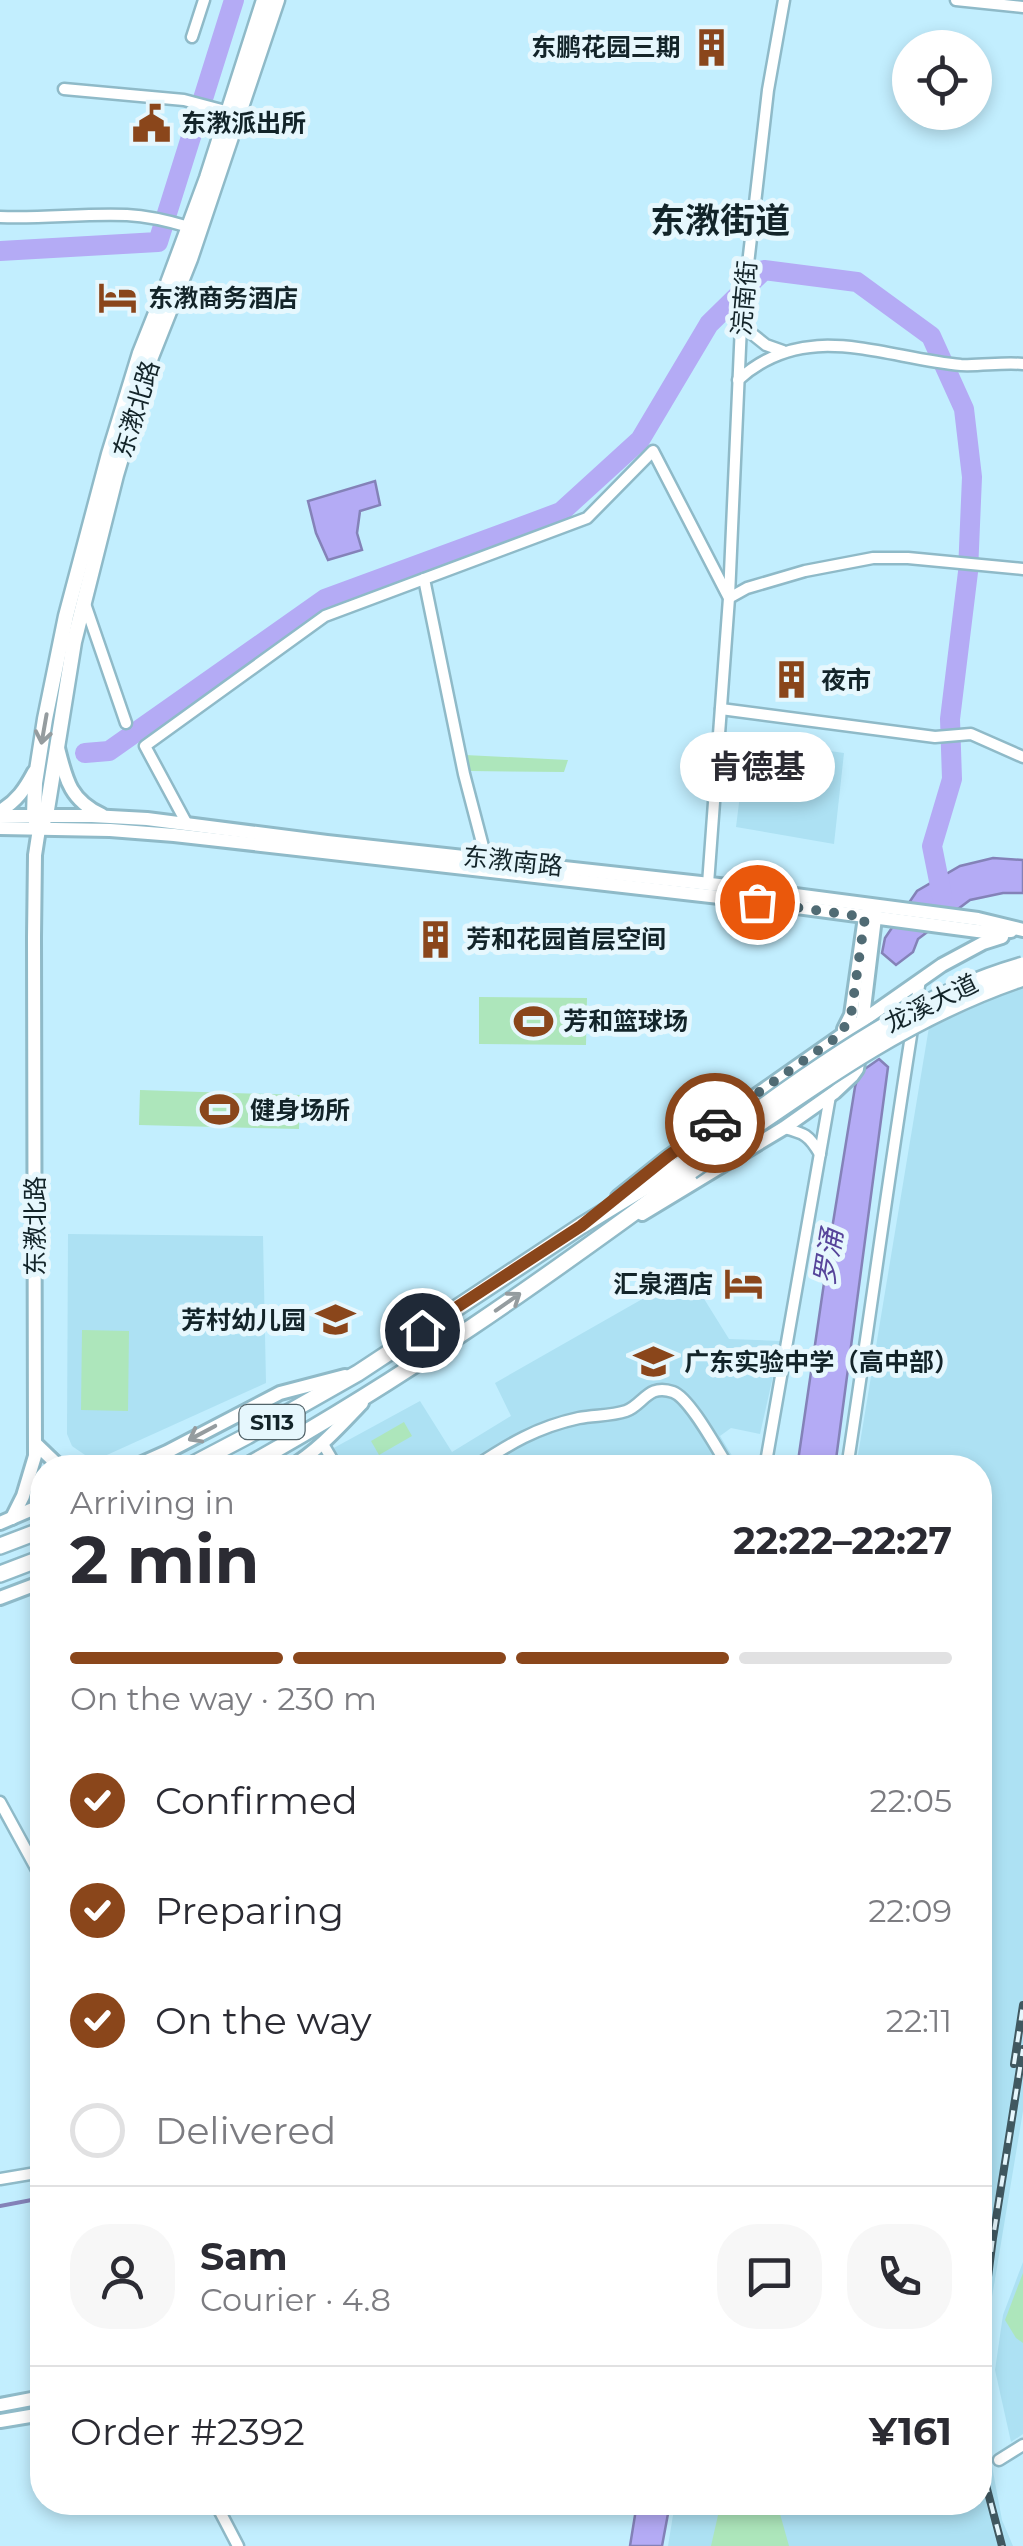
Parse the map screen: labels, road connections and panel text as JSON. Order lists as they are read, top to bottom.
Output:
{
  "streets": {
    "main road": ["东漖北路", "龙溪大道", "S113"],
    "street": ["浣南街", "东漖南路"]
  },
  "crossings": [
    ["浣南街", "东漖南路"],
    ["东漖北路", "东漖南路"]
  ],
  "districts": ["东漖街道"],
  "water": ["罗涌"],
  "places": {
    "building": ["东鹏花园三期", "夜市", "芳和花园首层空间"],
    "public building": ["东漖派出所"],
    "hotel": ["东漖商务酒店", "汇泉酒店"],
    "other": ["肯德基"],
    "sports": ["芳和篮球场", "健身场所"],
    "school or university": ["芳村幼儿园", "广东实验中学（高中部）"]
  },
  "page": {
    "bubble": "肯德基",
    "heading": ["2 min", "Arriving in", "22:22–22:27"],
    "panel": [
      "Sam",
      "Courier · 4.8",
      "Order #2392",
      "¥161"
    ],
    "bar": "On the way · 230 m",
    "list": [
      ["Confirmed", "22:05"],
      ["Preparing", "22:09"],
      ["On the way", "22:11"],
      "Delivered"
    ]
  }
}
